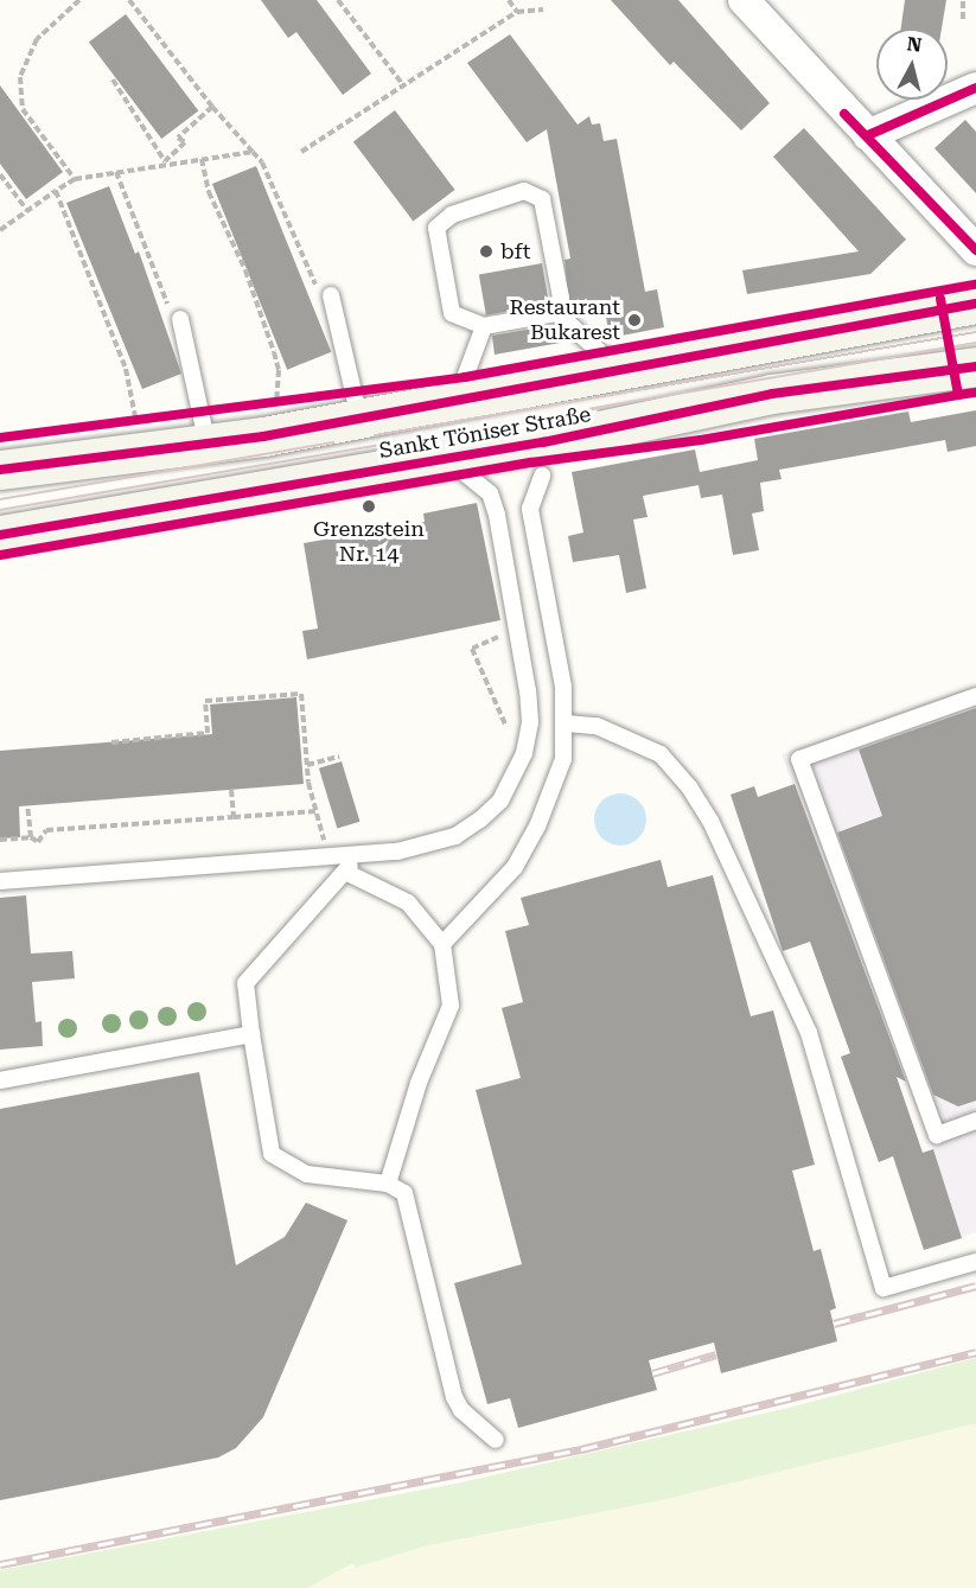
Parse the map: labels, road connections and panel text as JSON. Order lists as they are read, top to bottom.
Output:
{
  "streets": {
    "main road": ["Sankt Töniser Straße"]
  },
  "places": ["bft", "Restaurant Bukarest", "Grenzstein Nr. 14"],
  "north": "top"
}
